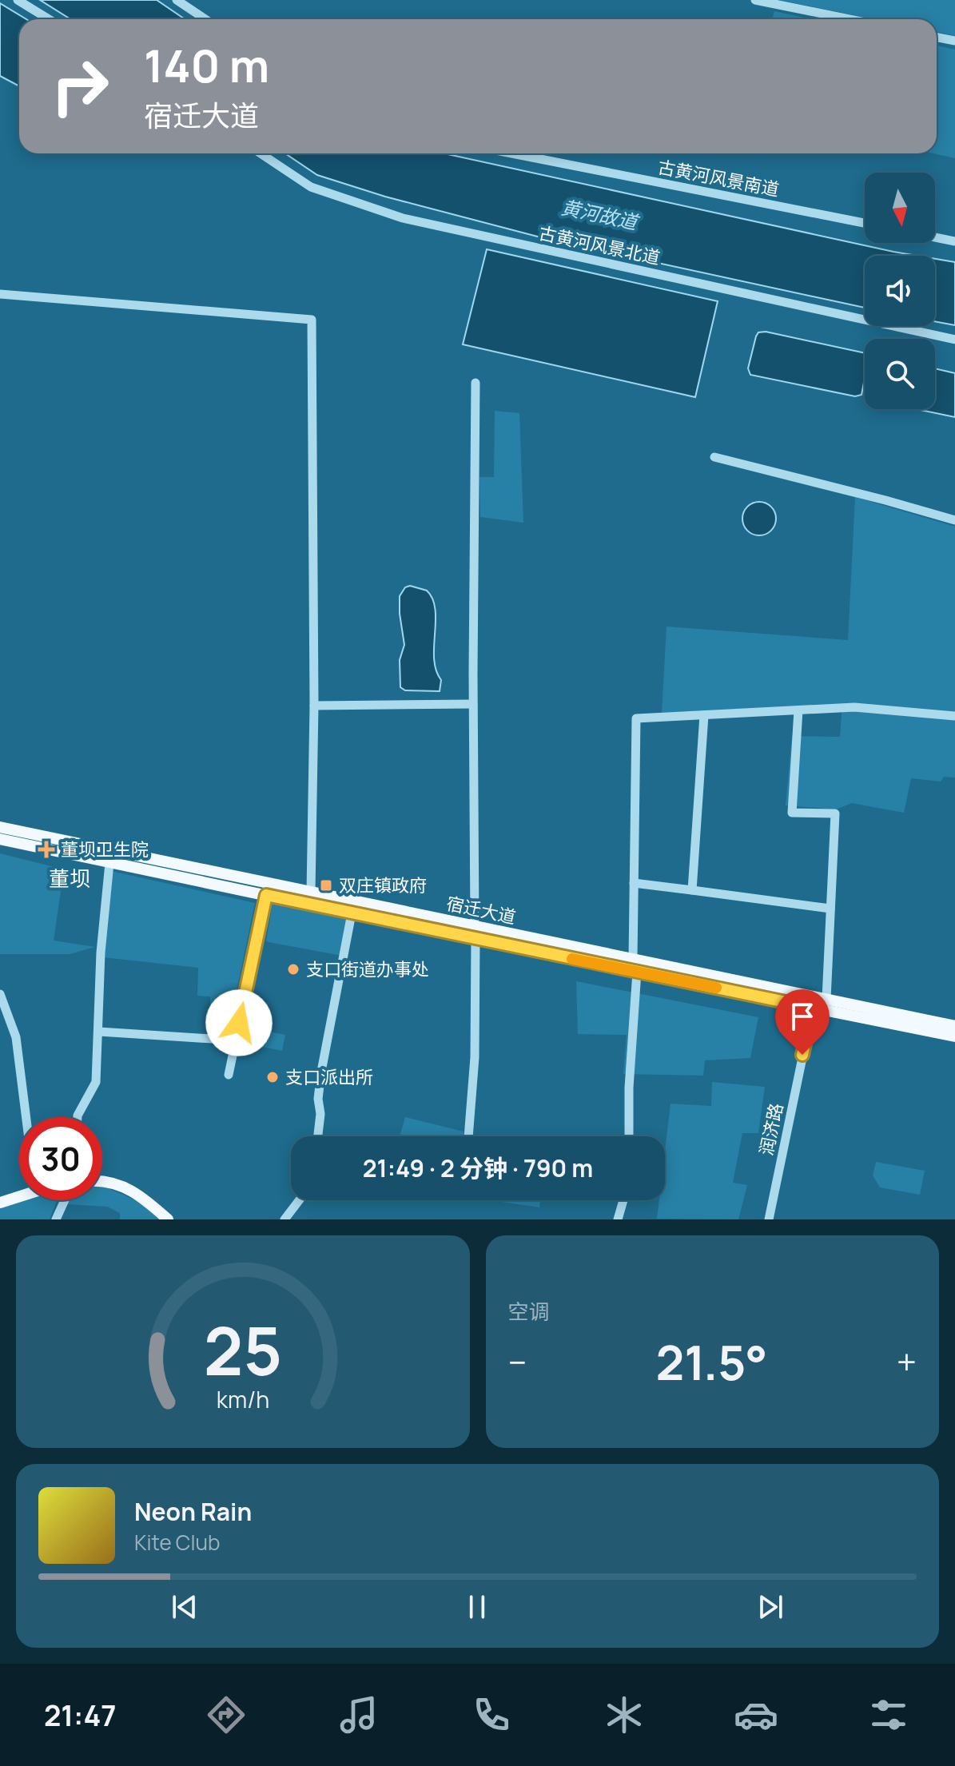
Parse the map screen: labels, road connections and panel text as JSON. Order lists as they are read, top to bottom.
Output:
{
  "streets": {
    "main road": ["宿迁大道"],
    "street": ["古黄河风景南道", "古黄河风景北道", "润济路"]
  },
  "crossings": [
    ["宿迁大道", "润济路"]
  ],
  "districts": ["董坝"],
  "water": ["黄河故道"],
  "places": {
    "health": ["董坝卫生院"],
    "transit": ["双庄镇政府"],
    "other": ["支口街道办事处", "支口派出所"]
  },
  "north": "bottom",
  "page": {
    "turn": ["140 m", "宿迁大道"],
    "limit": "30",
    "trip": "21:49 · 2 分钟 · 790 m",
    "tile": "空调",
    "heat": ["−", "21.5°", "+"],
    "song": ["Neon Rain", "Kite Club"],
    "tabs": "21:47",
    "gauge": ["25", "km/h"]
  }
}
